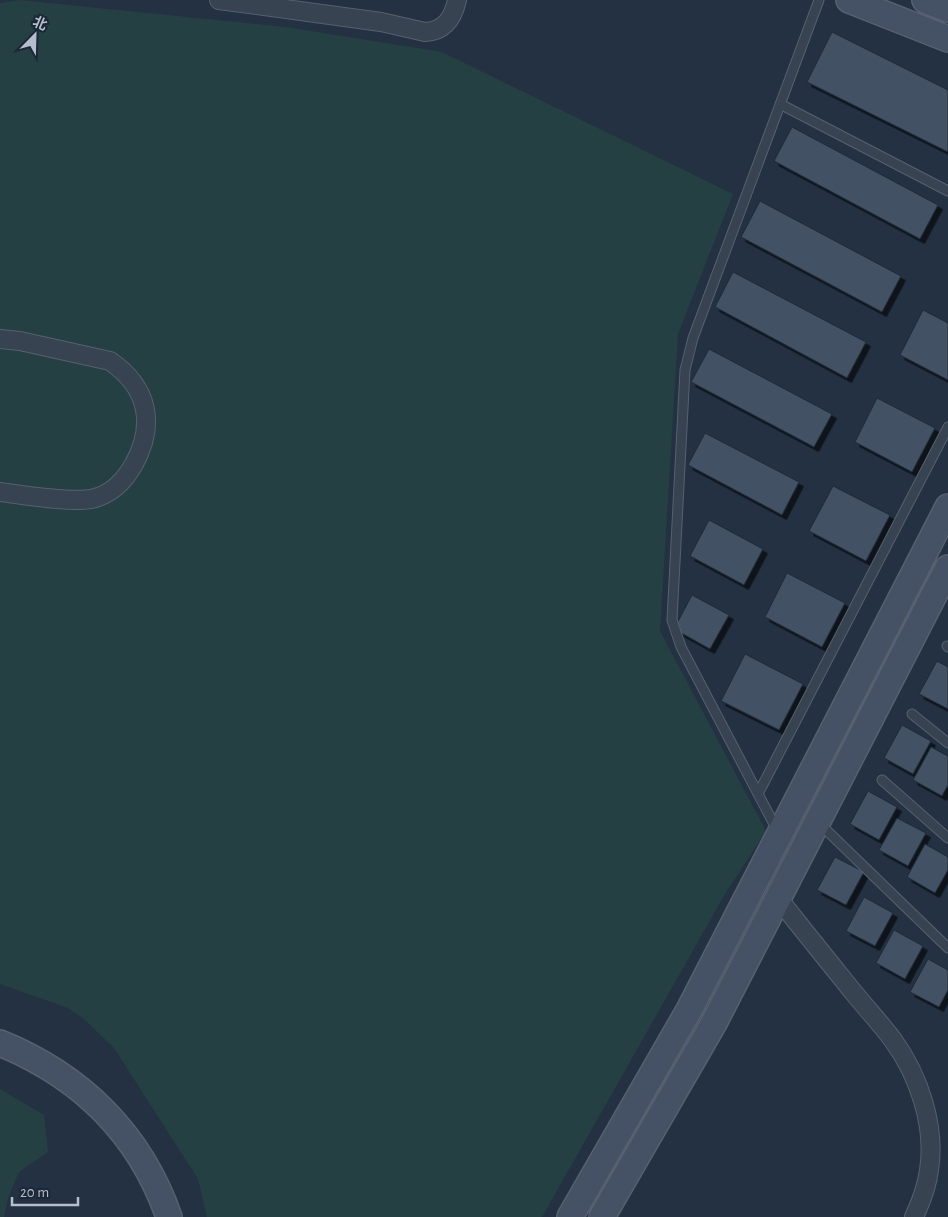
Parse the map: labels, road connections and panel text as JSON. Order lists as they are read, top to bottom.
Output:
{
  "scale_bar": "20 m",
  "north": "top right"
}
